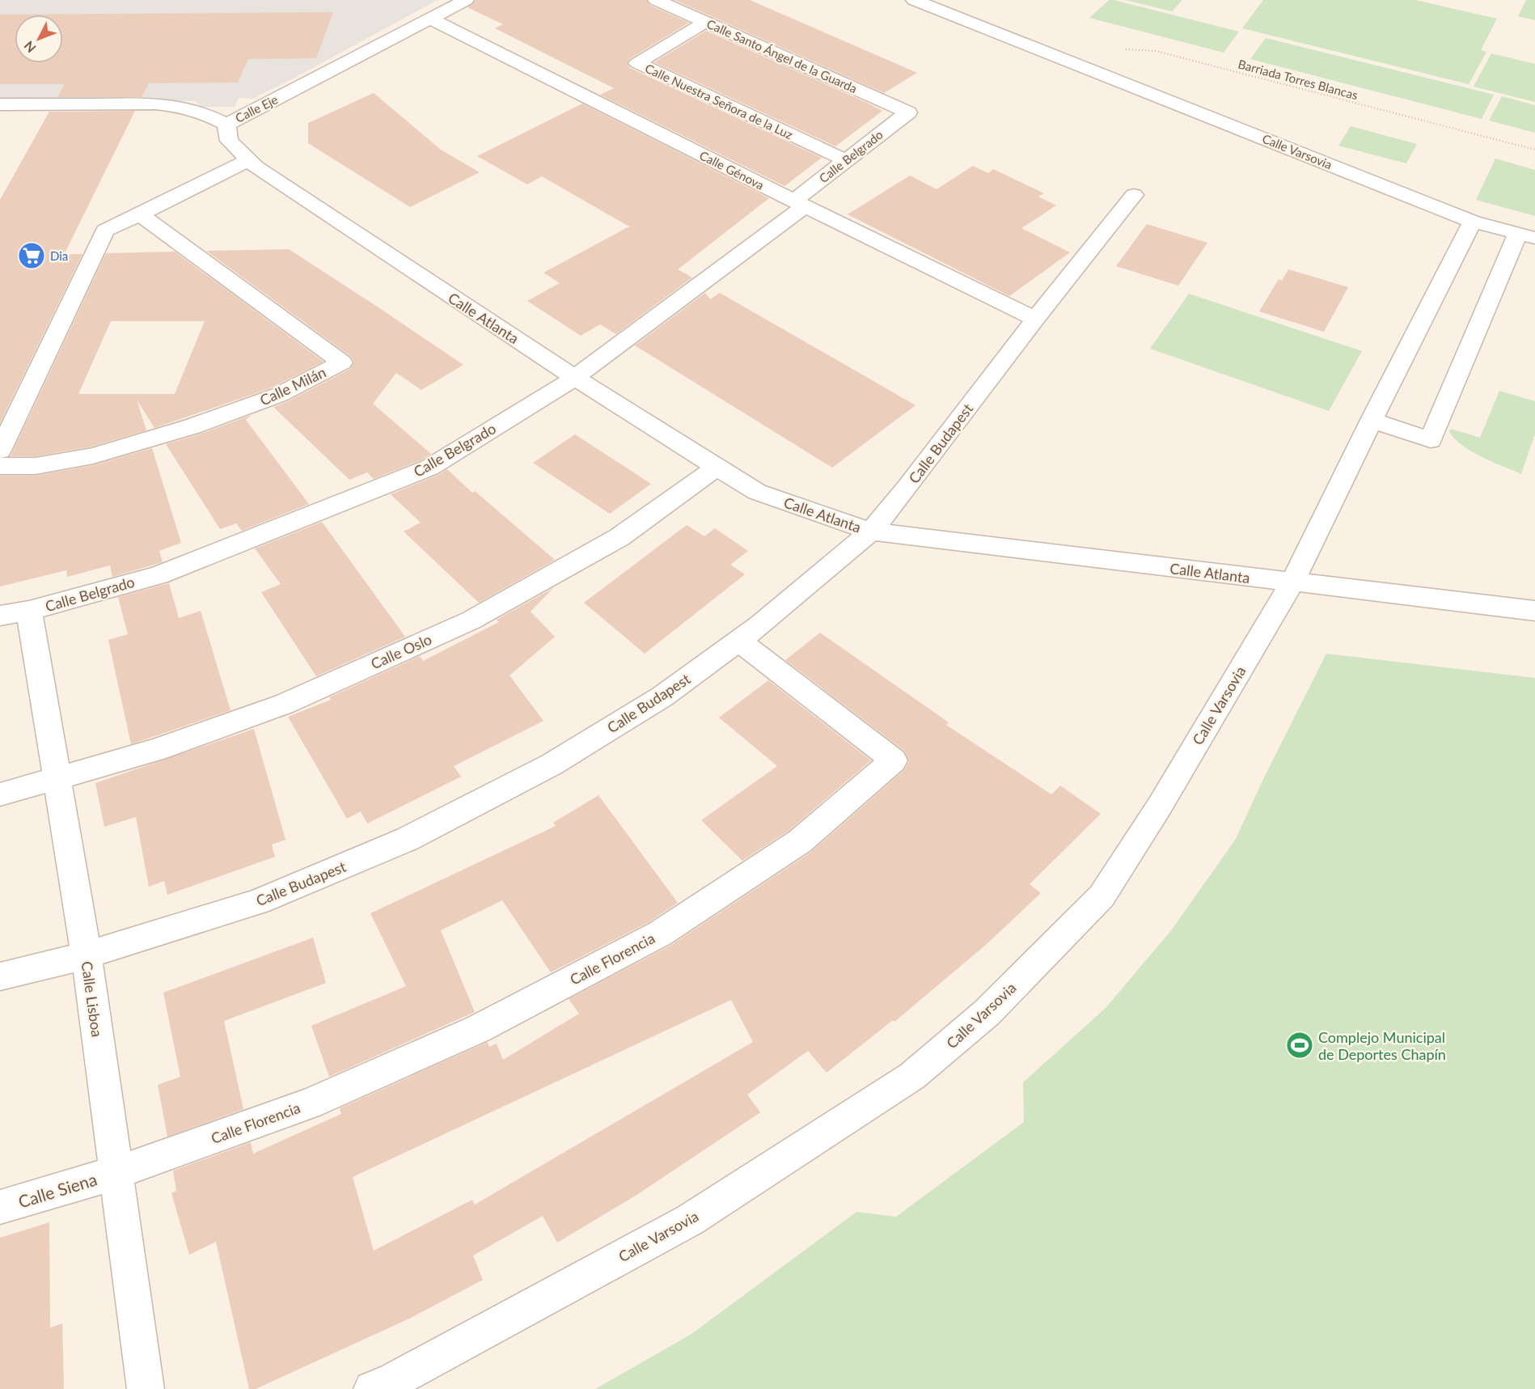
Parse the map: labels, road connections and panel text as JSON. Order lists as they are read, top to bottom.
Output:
{
  "streets": {
    "street": [
      "Calle Santo Ángel de la Guarda",
      "Calle Nuestra Señora de la Luz",
      "Calle Eje",
      "Calle Varsovia",
      "Calle Belgrado",
      "Calle Génova",
      "Calle Atlanta",
      "Calle Milán",
      "Calle Budapest",
      "Calle Oslo",
      "Calle Florencia",
      "Calle Lisboa",
      "Calle Siena"
    ],
    "path": ["Barriada Torres Blancas"]
  },
  "crossings": [
    ["Calle Santo Ángel de la Guarda", "Calle Nuestra Señora de la Luz"],
    ["Calle Santo Ángel de la Guarda", "Calle Belgrado"],
    ["Calle Nuestra Señora de la Luz", "Calle Belgrado"],
    ["Calle Eje", "Calle Génova"],
    ["Calle Eje", "Calle Atlanta"],
    ["Calle Varsovia", "Calle Atlanta"],
    ["Calle Belgrado", "Calle Génova"],
    ["Calle Belgrado", "Calle Atlanta"],
    ["Calle Belgrado", "Calle Lisboa"],
    ["Calle Génova", "Calle Budapest"],
    ["Calle Atlanta", "Calle Budapest"],
    ["Calle Atlanta", "Calle Oslo"],
    ["Calle Budapest", "Calle Florencia"],
    ["Calle Budapest", "Calle Lisboa"],
    ["Calle Oslo", "Calle Lisboa"],
    ["Calle Florencia", "Calle Lisboa"],
    ["Calle Florencia", "Calle Siena"],
    ["Calle Lisboa", "Calle Siena"]
  ],
  "places": {
    "supermarket": ["Dia"],
    "sports": ["Complejo Municipal de Deportes Chapín"]
  },
  "north": "bottom left"
}
